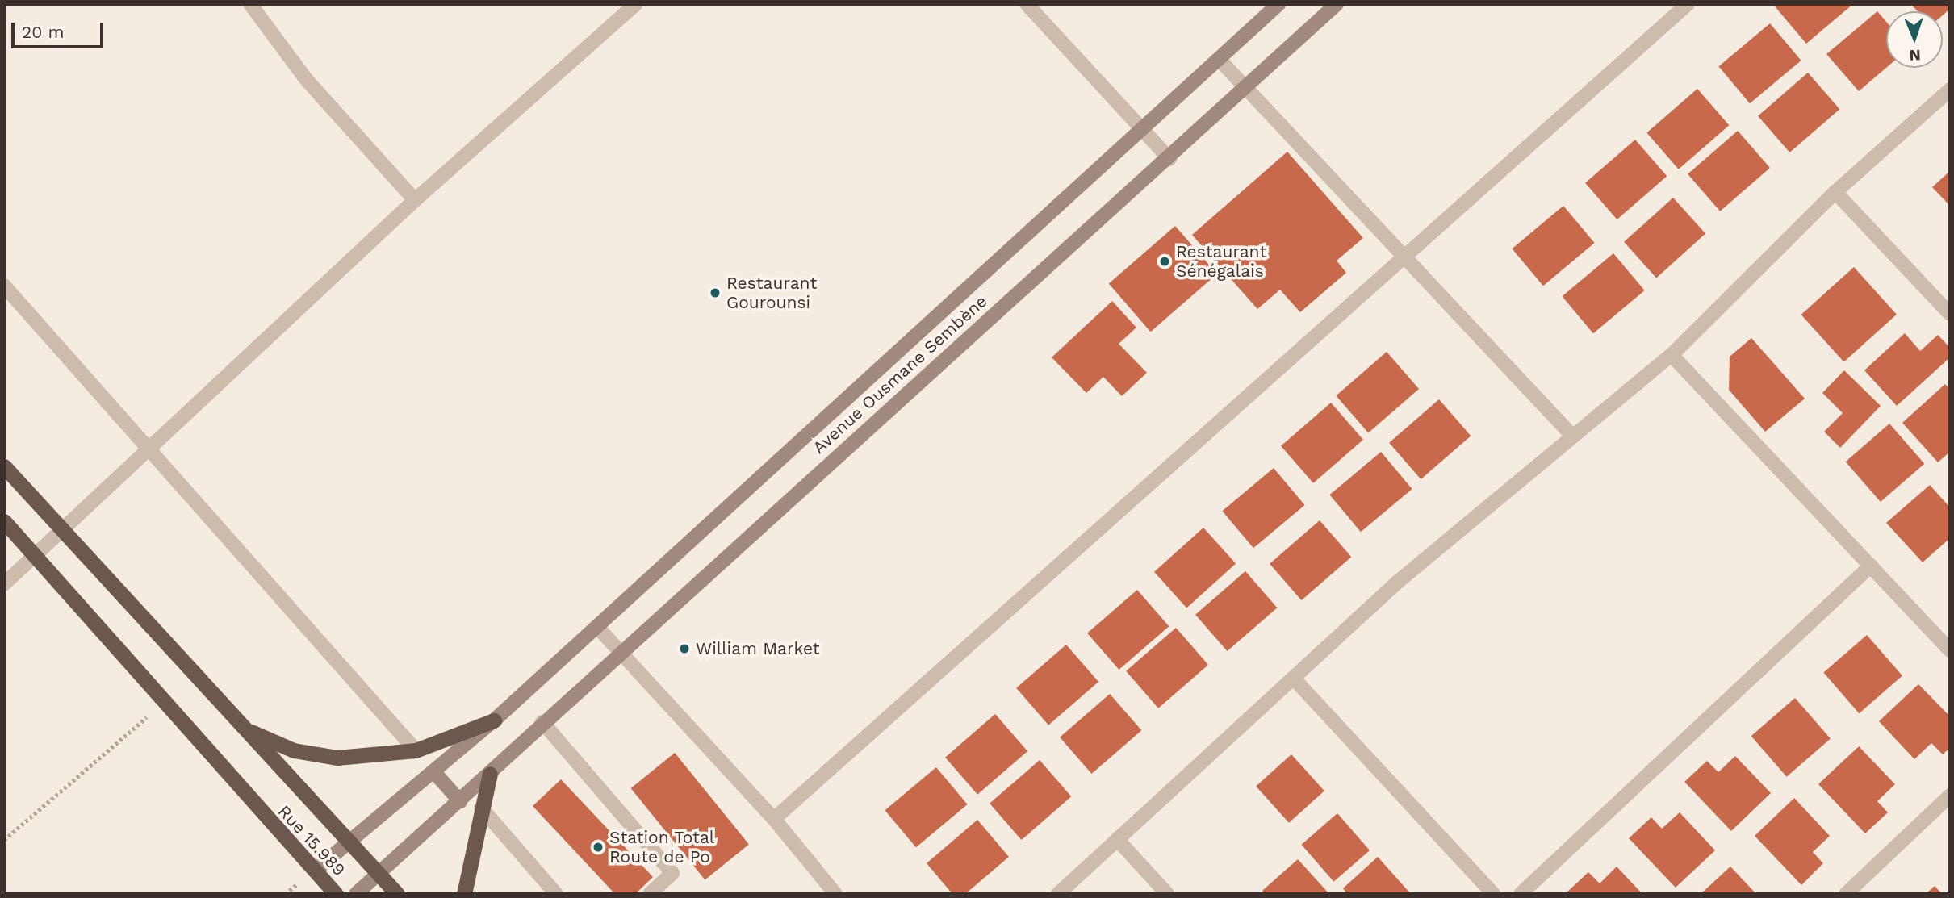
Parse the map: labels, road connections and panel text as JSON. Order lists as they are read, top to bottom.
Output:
{
  "streets": {
    "highway": ["Rue 15.989"],
    "main road": ["Avenue Ousmane Sembène"]
  },
  "crossings": [
    ["Avenue Ousmane Sembène", "Rue 15.989"]
  ],
  "places": [
    "Restaurant Sénégalais",
    "Restaurant Gourounsi",
    "William Market",
    "Station Total Route de Po"
  ],
  "scale_bar": "20 m",
  "north": "bottom"
}
